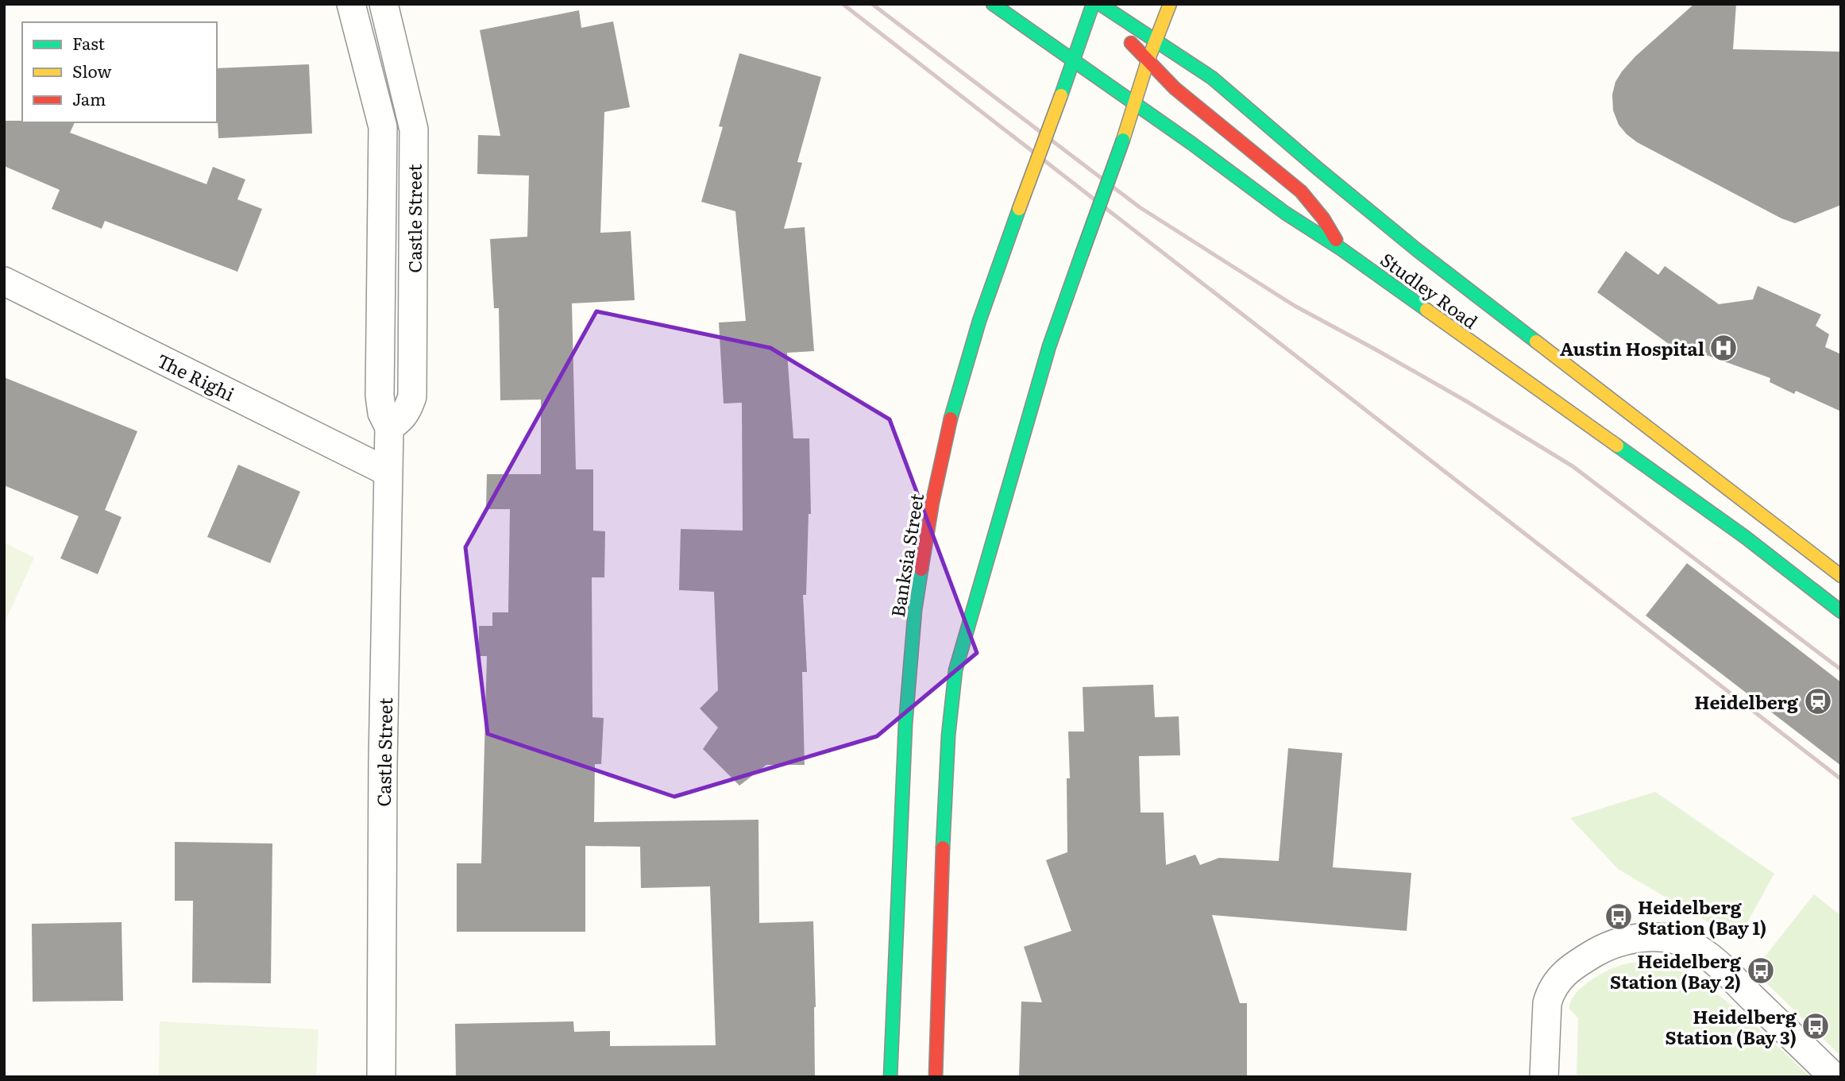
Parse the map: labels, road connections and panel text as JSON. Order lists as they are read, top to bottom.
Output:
{
  "streets": {
    "main road": ["Studley Road", "Banksia Street"],
    "street": ["Castle Street", "The Righi"]
  },
  "crossings": [
    ["Castle Street", "The Righi"],
    ["Studley Road", "Banksia Street"]
  ],
  "places": {
    "hospital": ["Austin Hospital"],
    "station": ["Heidelberg"],
    "bus stop": ["Heidelberg Station (Bay 1)", "Heidelberg Station (Bay 2)", "Heidelberg Station (Bay 3)"]
  },
  "legend": ["Fast", "Slow", "Jam"]
}
